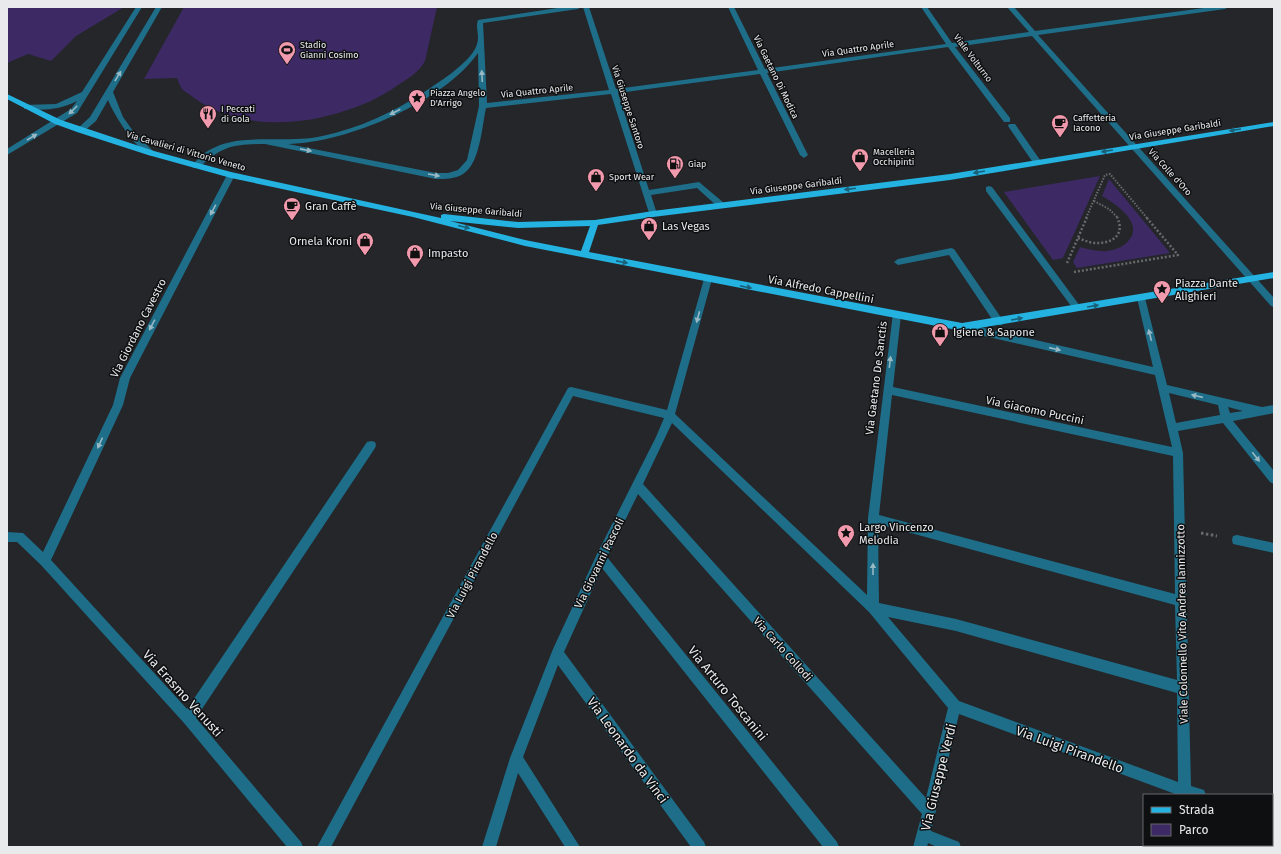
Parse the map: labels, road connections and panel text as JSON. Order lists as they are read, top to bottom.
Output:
{
  "streets": {
    "main road": ["Via Giuseppe Garibaldi", "Via Cavalieri di Vittorio Veneto", "Via Alfredo Cappellini"],
    "street": [
      "Via Quattro Aprile",
      "Viale Volturno",
      "Via Gaetano Di Modica",
      "Via Giuseppe Santoro",
      "Via Colle d'Oro",
      "Via Giordano Cavestro",
      "Via Gaetano De Sanctis",
      "Via Giacomo Puccini",
      "Via Giovanni Pascoli",
      "Via Luigi Pirandello",
      "Viale Colonnello Vito Andrea Iannizzotto",
      "Via Carlo Collodi",
      "Via Erasmo Venusti",
      "Via Arturo Toscanini",
      "Via Leonardo da Vinci",
      "Via Giuseppe Verdi"
    ]
  },
  "crossings": [
    ["Via Quattro Aprile", "Viale Volturno"],
    ["Via Quattro Aprile", "Via Gaetano Di Modica"],
    ["Via Quattro Aprile", "Via Giuseppe Santoro"],
    ["Via Quattro Aprile", "Via Colle d'Oro"],
    ["Via Giuseppe Santoro", "Via Giuseppe Garibaldi"],
    ["Via Giuseppe Garibaldi", "Via Cavalieri di Vittorio Veneto"],
    ["Via Giuseppe Garibaldi", "Via Colle d'Oro"],
    ["Via Giuseppe Garibaldi", "Via Alfredo Cappellini"],
    ["Via Cavalieri di Vittorio Veneto", "Via Alfredo Cappellini"],
    ["Via Cavalieri di Vittorio Veneto", "Via Giordano Cavestro"],
    ["Via Colle d'Oro", "Via Alfredo Cappellini"],
    ["Via Alfredo Cappellini", "Via Gaetano De Sanctis"],
    ["Via Alfredo Cappellini", "Via Giovanni Pascoli"],
    ["Via Alfredo Cappellini", "Viale Colonnello Vito Andrea Iannizzotto"],
    ["Via Giordano Cavestro", "Via Erasmo Venusti"],
    ["Via Gaetano De Sanctis", "Via Giacomo Puccini"],
    ["Via Giacomo Puccini", "Viale Colonnello Vito Andrea Iannizzotto"],
    ["Via Giovanni Pascoli", "Via Luigi Pirandello"],
    ["Via Giovanni Pascoli", "Via Carlo Collodi"],
    ["Via Giovanni Pascoli", "Via Arturo Toscanini"],
    ["Via Giovanni Pascoli", "Via Leonardo da Vinci"],
    ["Via Luigi Pirandello", "Viale Colonnello Vito Andrea Iannizzotto"],
    ["Via Luigi Pirandello", "Via Giuseppe Verdi"],
    ["Via Carlo Collodi", "Via Giuseppe Verdi"]
  ],
  "one_way": [
    "Via Giuseppe Garibaldi",
    "Via Alfredo Cappellini",
    "Via Giordano Cavestro",
    "Via Gaetano De Sanctis"
  ],
  "places": {
    "sports": ["Stadio Gianni Cosimo"],
    "place": ["Piazza Angelo D'Arrigo", "Piazza Dante Alighieri", "Largo Vincenzo Melodia"],
    "restaurant": ["I Peccati di Gola"],
    "cafe": ["Caffetteria Iacono", "Gran Caffè"],
    "shop": [
      "Macelleria Occhipinti",
      "Sport Wear",
      "Las Vegas",
      "Ornela Kroni",
      "Impasto",
      "Igiene & Sapone"
    ],
    "fuel station": ["Giap"]
  },
  "legend": ["Strada", "Parco"]
}
